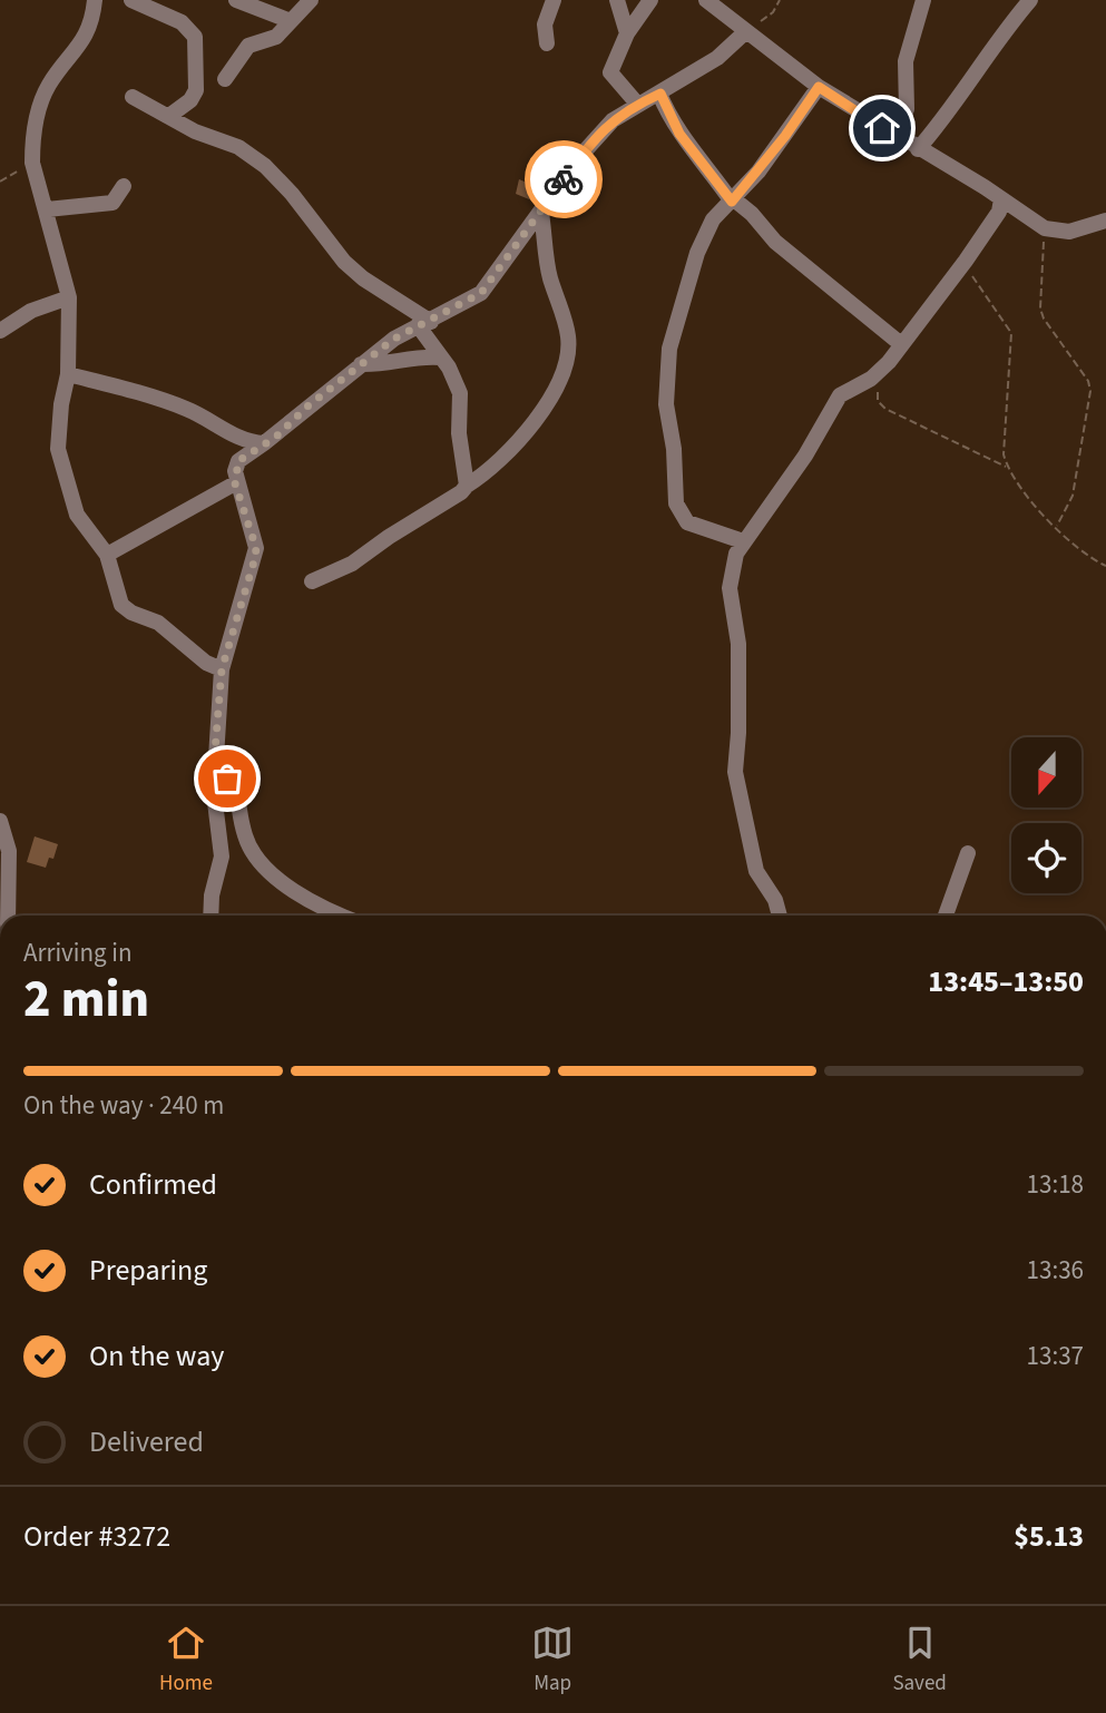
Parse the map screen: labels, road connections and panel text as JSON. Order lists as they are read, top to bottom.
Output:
{
  "north": "bottom",
  "page": {
    "heading": ["2 min", "Arriving in", "13:45–13:50"],
    "panel": ["Order #3272", "$5.13"],
    "bar": "On the way · 240 m",
    "list": [
      ["Confirmed", "13:18"],
      ["Preparing", "13:36"],
      ["On the way", "13:37"],
      "Delivered"
    ],
    "tabs": ["Home", "Map", "Saved"]
  }
}
